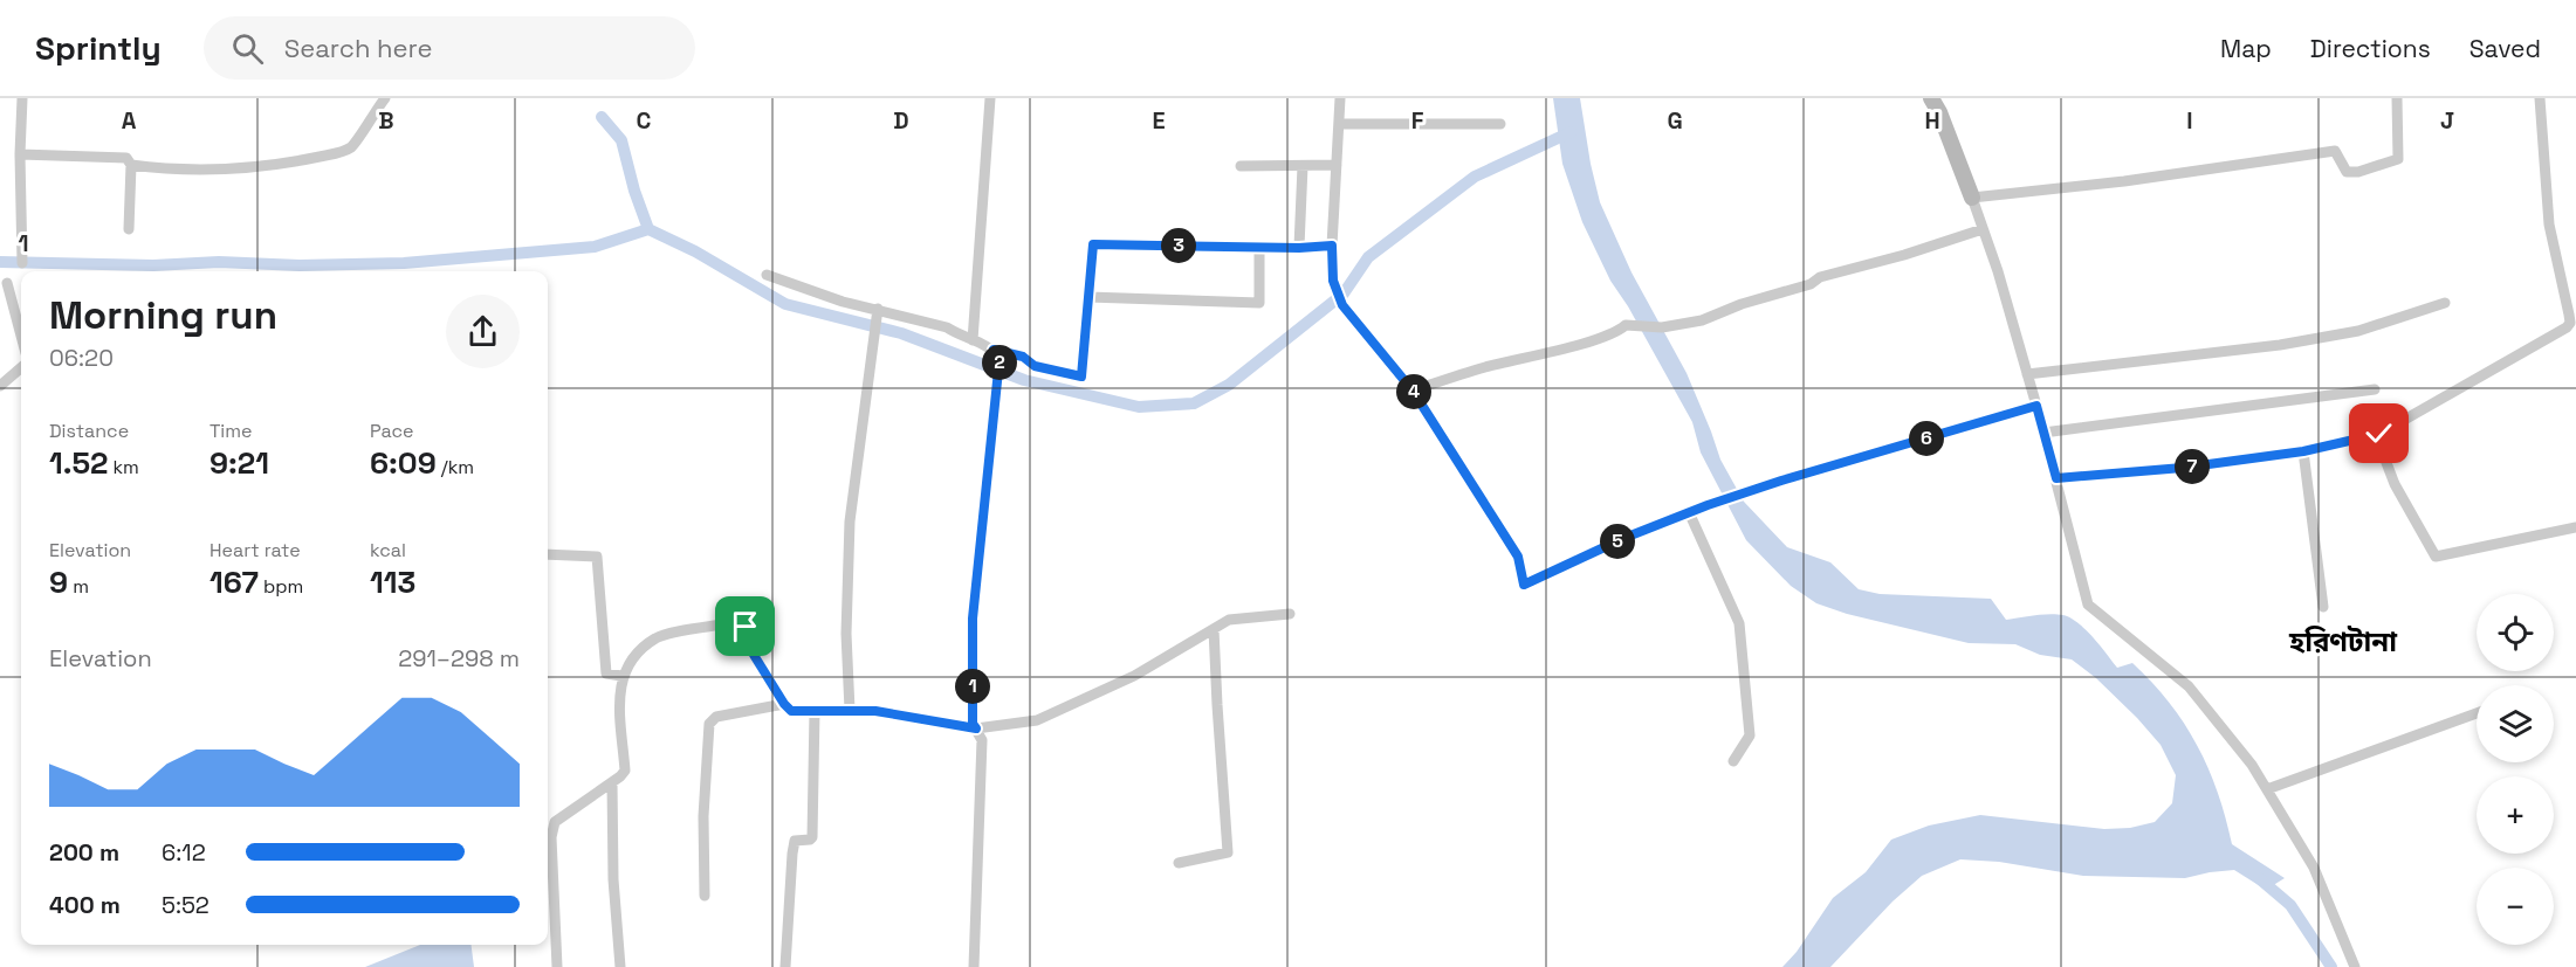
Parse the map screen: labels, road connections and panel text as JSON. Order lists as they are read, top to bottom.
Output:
{
  "districts": ["হরিণটানা"],
  "page": {
    "header": "Sprintly",
    "search": "Search here",
    "nav": ["Map", "Directions", "Saved"],
    "pins": [
      "3",
      "2",
      "4",
      "6",
      "7",
      "5",
      "1"
    ],
    "heading": ["Morning run", "06:20"],
    "stats": [
      ["Distance", "1.52 km"],
      ["Time", "9:21"],
      ["Pace", "6:09 /km"],
      ["Elevation", "9 m"],
      ["Heart rate", "167 bpm"],
      ["kcal", "113"]
    ],
    "map_buttons": ["+", "−"],
    "chart": ["Elevation", "291–298 m"],
    "list": [
      {
        "name": "200 m",
        "note": "6:12"
      },
      {
        "name": "400 m",
        "note": "5:52"
      }
    ]
  },
  "grid": {
    "columns": [
      "A",
      "B",
      "C",
      "D",
      "E",
      "F",
      "G",
      "H",
      "I",
      "J"
    ],
    "rows": ["1"]
  }
}
